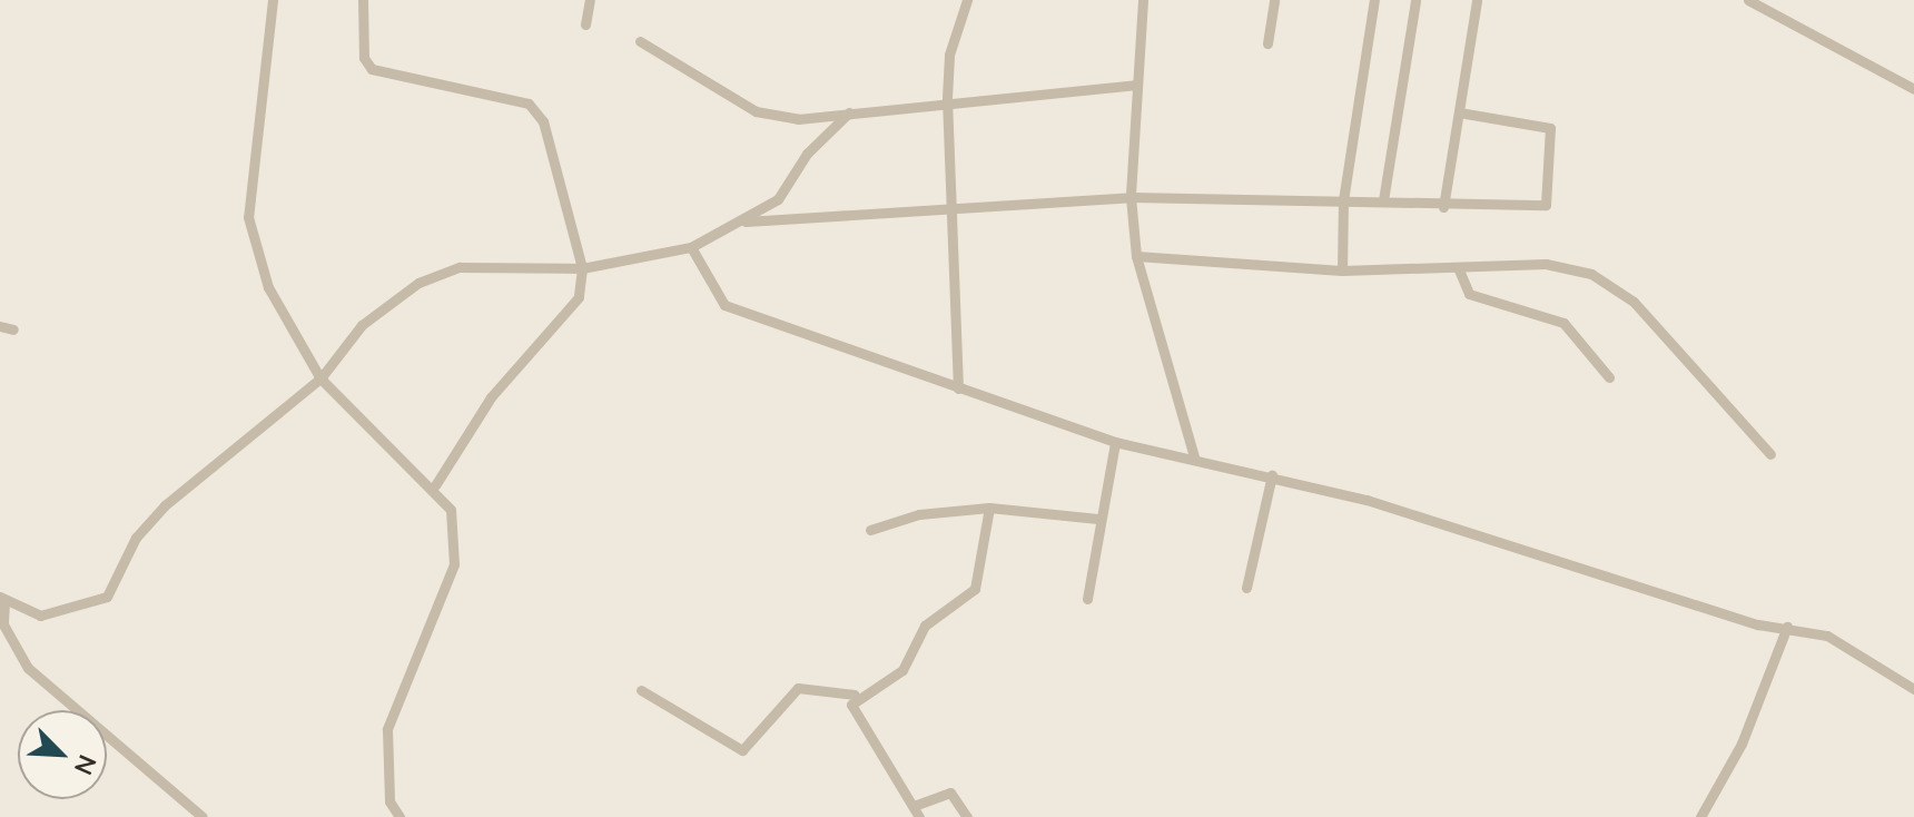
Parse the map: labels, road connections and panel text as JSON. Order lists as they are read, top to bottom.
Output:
{
  "north": "bottom right"
}
